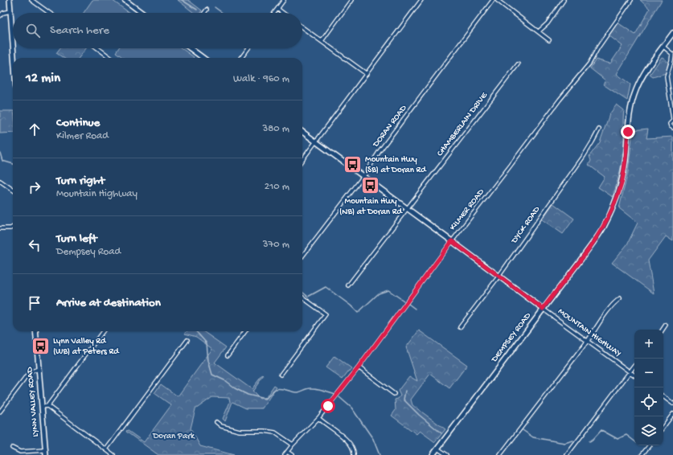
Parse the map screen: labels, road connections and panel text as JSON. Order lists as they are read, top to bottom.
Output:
{
  "streets": {
    "street": [
      "CHAMBERLAIN DRIVE",
      "DORAN ROAD",
      "KILMER ROAD",
      "DYCK ROAD",
      "MOUNTAIN HIGHWAY",
      "DEMPSEY ROAD",
      "LYNN VALLEY ROAD"
    ]
  },
  "crossings": [
    ["CHAMBERLAIN DRIVE", "MOUNTAIN HIGHWAY"],
    ["DORAN ROAD", "MOUNTAIN HIGHWAY"],
    ["KILMER ROAD", "MOUNTAIN HIGHWAY"],
    ["DYCK ROAD", "MOUNTAIN HIGHWAY"],
    ["MOUNTAIN HIGHWAY", "DEMPSEY ROAD"]
  ],
  "parks": ["Doran Park"],
  "places": {
    "bus stop": ["Mountain Hwy (SB) at Doran Rd", "Mountain Hwy (NB) at Doran Rd", "Lynn Valley Rd (WB) at Peters Rd"]
  },
  "page": {
    "search": "Search here",
    "heading": ["12 min", "Walk · 960 m"],
    "list": [
      ["Continue", "Kilmer Road", "380 m"],
      ["Turn right", "Mountain Highway", "210 m"],
      ["Turn left", "Dempsey Road", "370 m"],
      "Arrive at destination"
    ],
    "map_buttons": ["+", "−"]
  }
}
